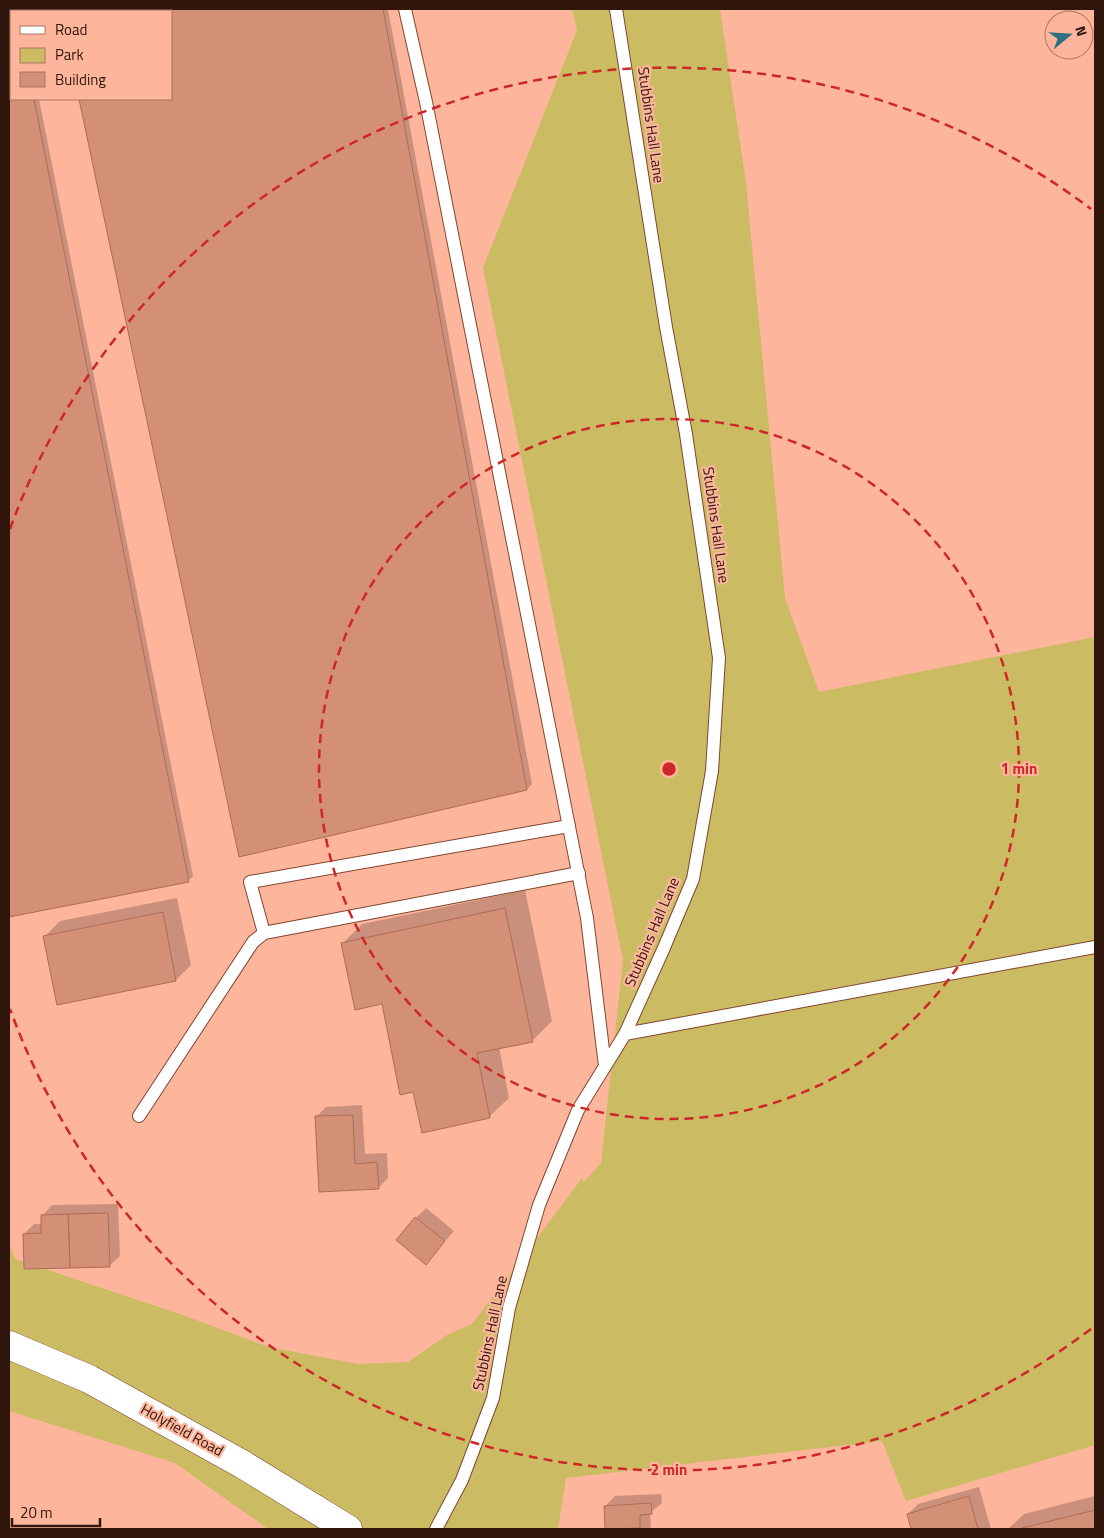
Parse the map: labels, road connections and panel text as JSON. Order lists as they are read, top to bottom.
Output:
{
  "streets": {
    "main road": ["Holyfield Road"],
    "lane": ["Stubbins Hall Lane"]
  },
  "legend": ["Road", "Park", "Building"],
  "scale_bar": "20 m",
  "north": "right",
  "rings": ["1 min", "2 min"]
}
